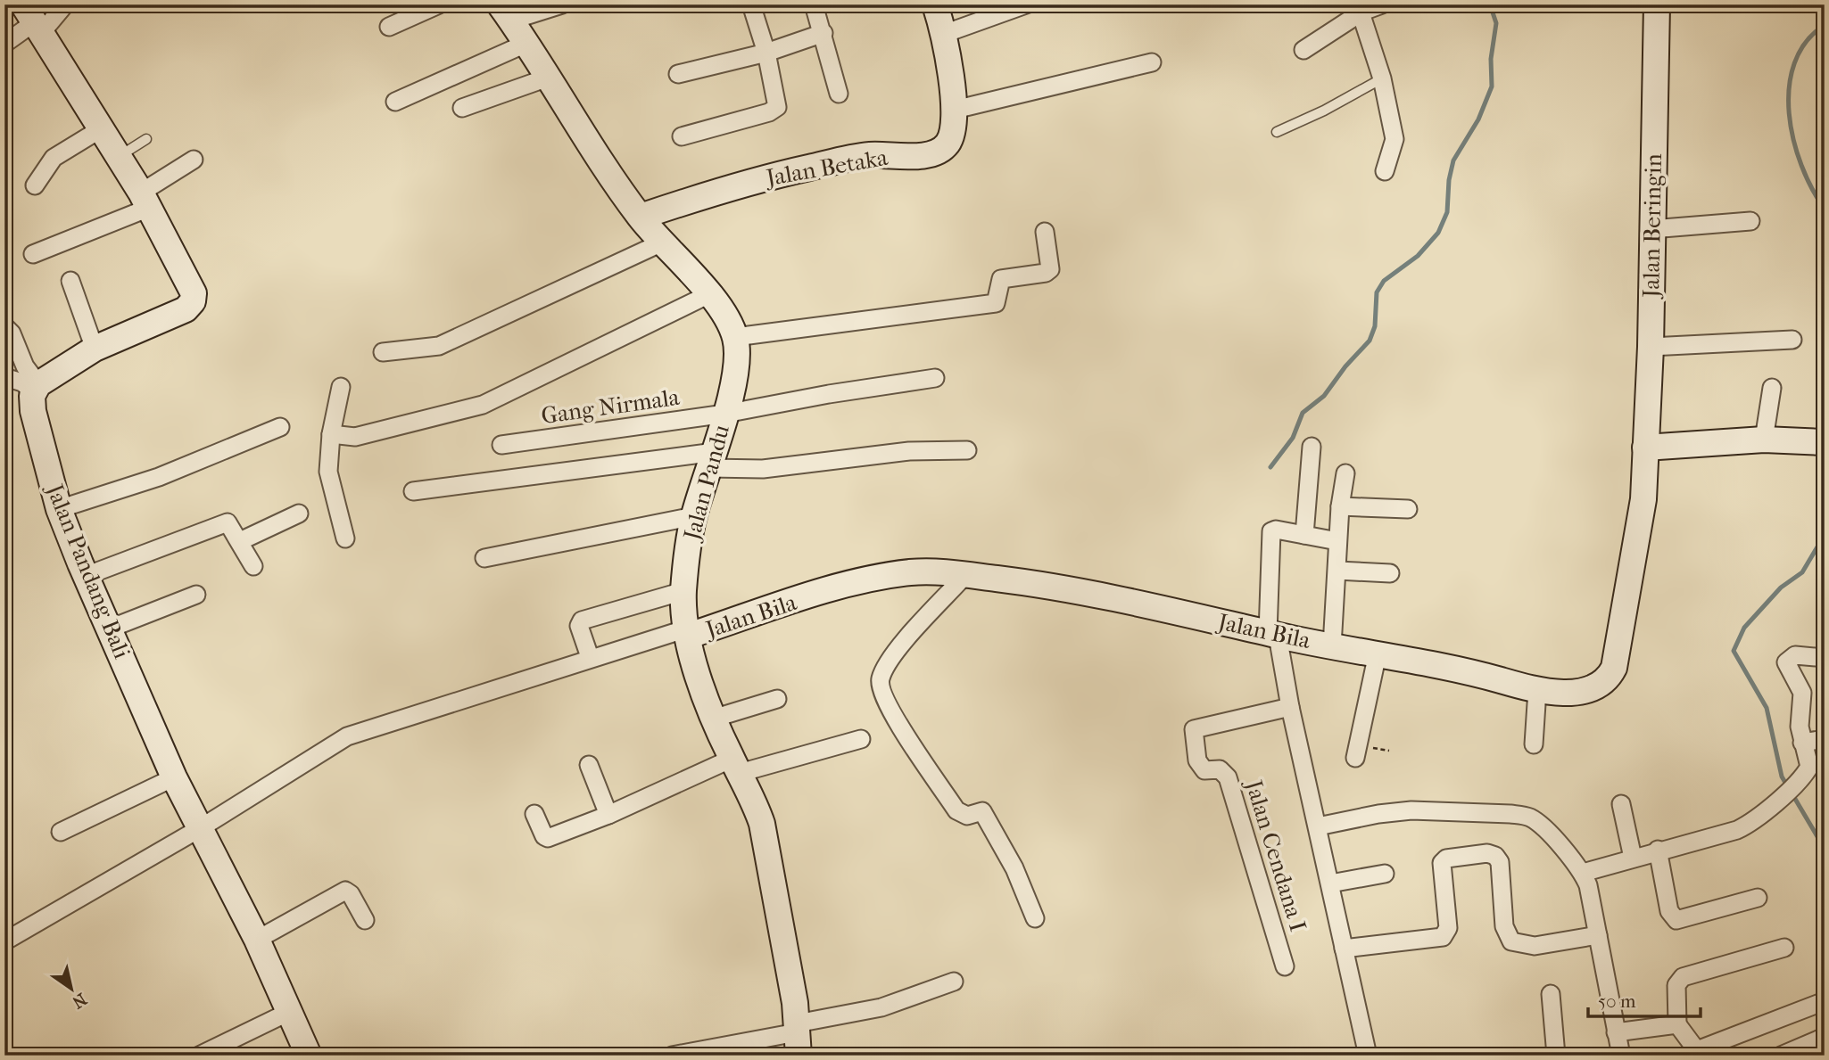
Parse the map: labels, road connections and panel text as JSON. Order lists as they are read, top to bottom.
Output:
{
  "streets": {
    "street": [
      "Jalan Betaka",
      "Jalan Beringin",
      "Gang Nirmala",
      "Jalan Pandu",
      "Jalan Pandang Bali",
      "Jalan Bila",
      "Jalan Cendana I"
    ]
  },
  "crossings": [
    ["Jalan Beringin", "Jalan Bila"],
    ["Gang Nirmala", "Jalan Pandu"],
    ["Jalan Pandu", "Jalan Bila"]
  ],
  "scale_bar": "50 m",
  "north": "bottom right"
}
